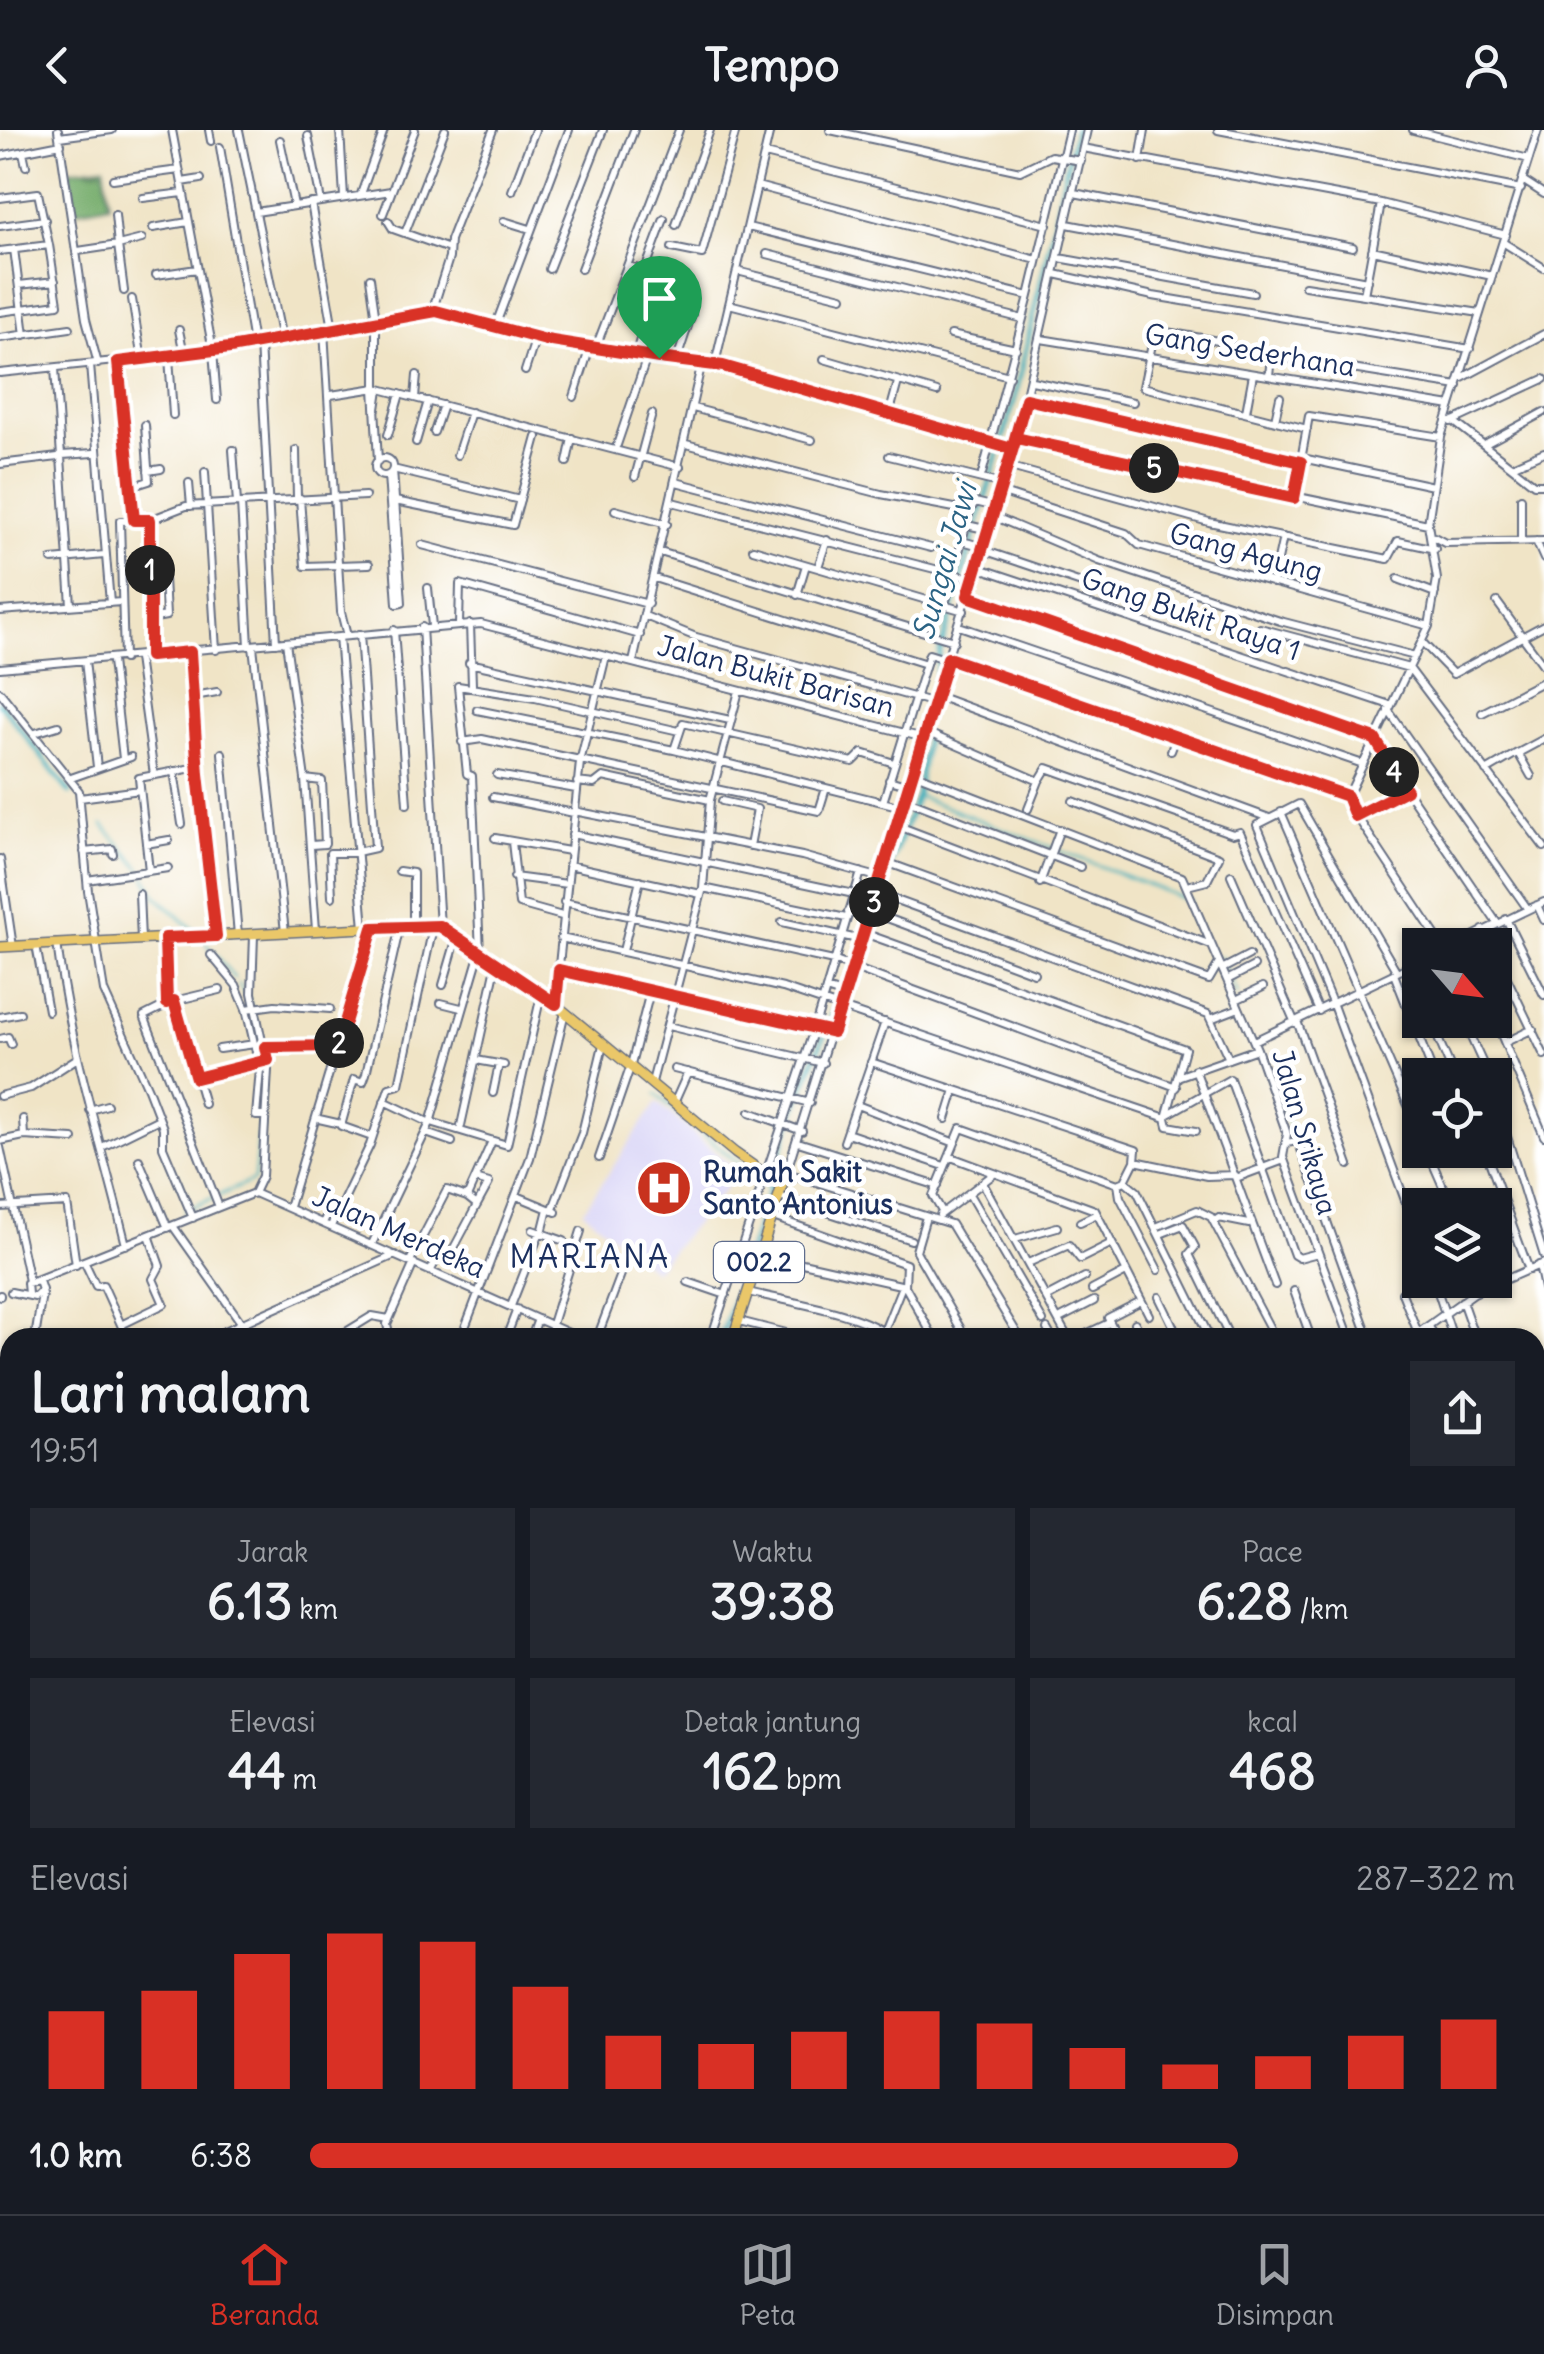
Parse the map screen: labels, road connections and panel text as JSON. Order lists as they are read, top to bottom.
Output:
{
  "streets": {
    "main road": ["002.2"],
    "street": [
      "Gang Sederhana",
      "Gang Agung",
      "Gang Bukit Raya 1",
      "Jalan Bukit Barisan",
      "Jalan Srikaya",
      "Jalan Merdeka"
    ]
  },
  "crossings": [
    ["Gang Sederhana", "002.2"],
    ["Gang Agung", "002.2"],
    ["Gang Bukit Raya 1", "002.2"],
    ["Jalan Bukit Barisan", "002.2"]
  ],
  "districts": ["MARIANA"],
  "water": ["Sungai Jawi"],
  "places": {
    "hospital": ["Rumah Sakit Santo Antonius"]
  },
  "north": "bottom right",
  "page": {
    "header": "Tempo",
    "pins": [
      "5",
      "1",
      "4",
      "3",
      "2"
    ],
    "heading": ["Lari malam", "19:51"],
    "stats": [
      ["Jarak", "6.13 km"],
      ["Waktu", "39:38"],
      ["Pace", "6:28 /km"],
      ["Elevasi", "44 m"],
      ["Detak jantung", "162 bpm"],
      ["kcal", "468"]
    ],
    "chart": ["Elevasi", "287–322 m"],
    "list": [
      {
        "name": "1.0 km",
        "note": "6:38"
      }
    ],
    "tabs": ["Beranda", "Peta", "Disimpan"]
  }
}
